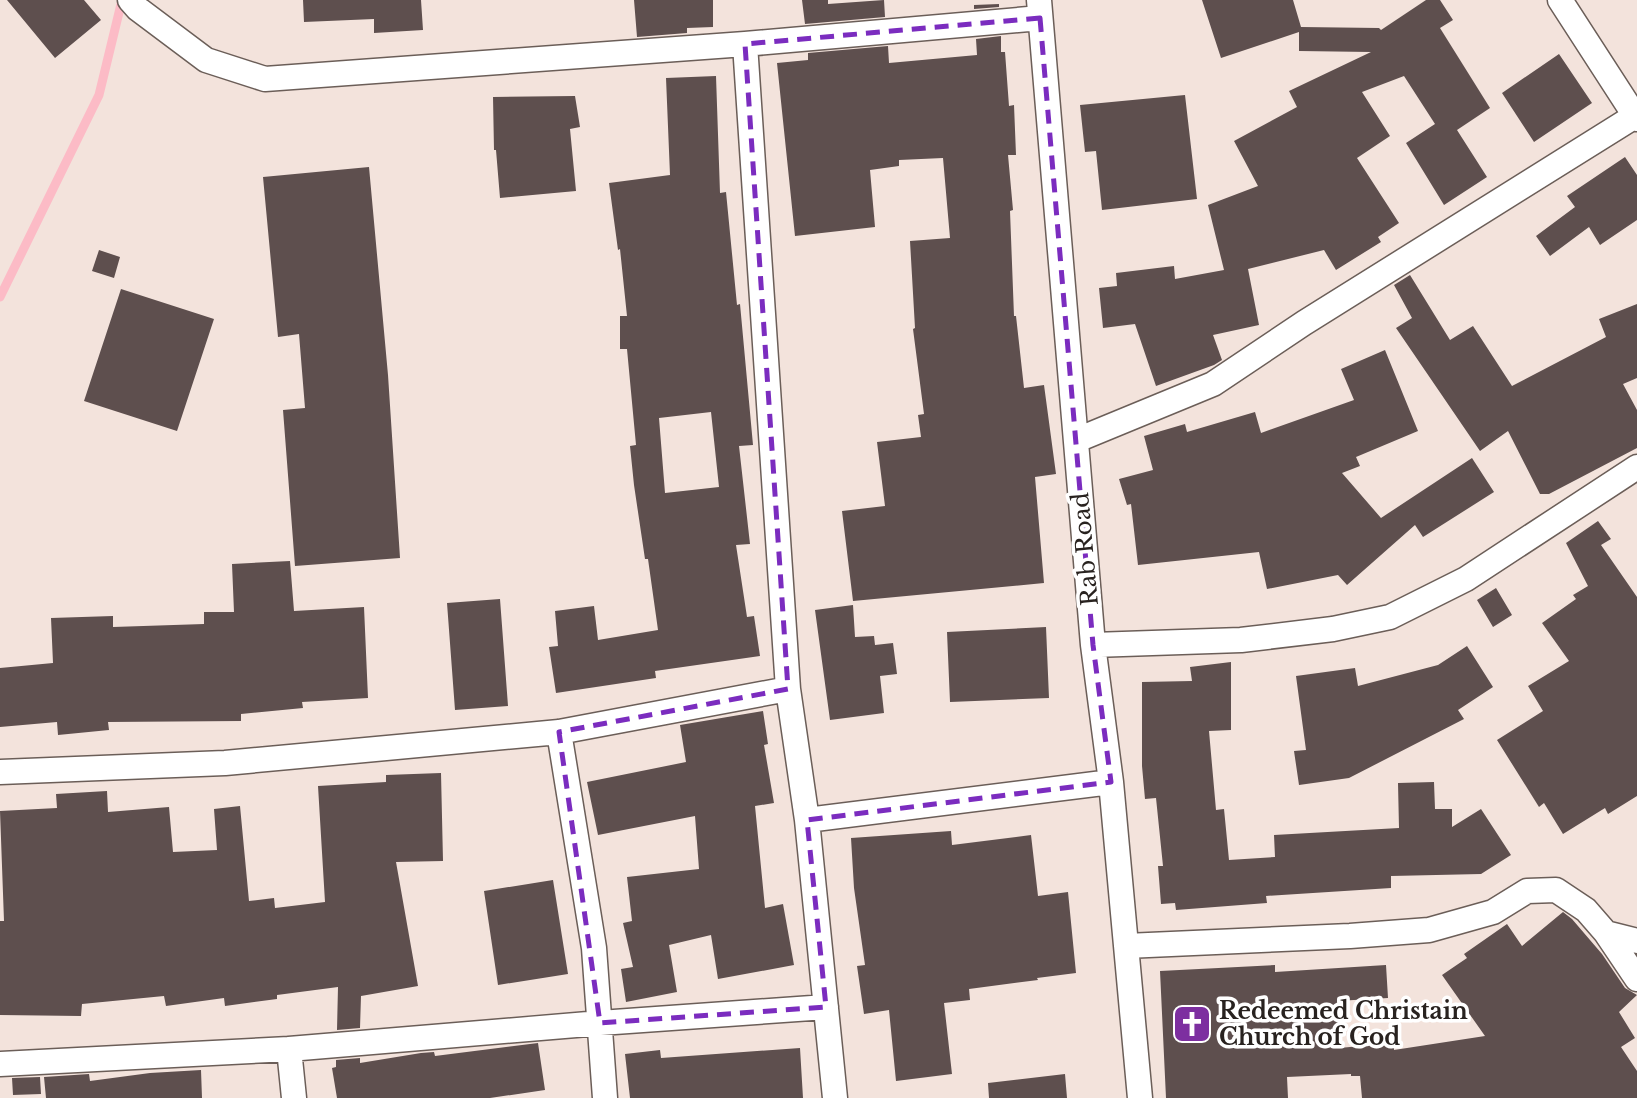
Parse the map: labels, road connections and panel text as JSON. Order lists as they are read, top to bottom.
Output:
{
  "streets": {
    "street": ["Rab Road"]
  },
  "places": {
    "church": ["Redeemed Christain Church of God"]
  }
}
